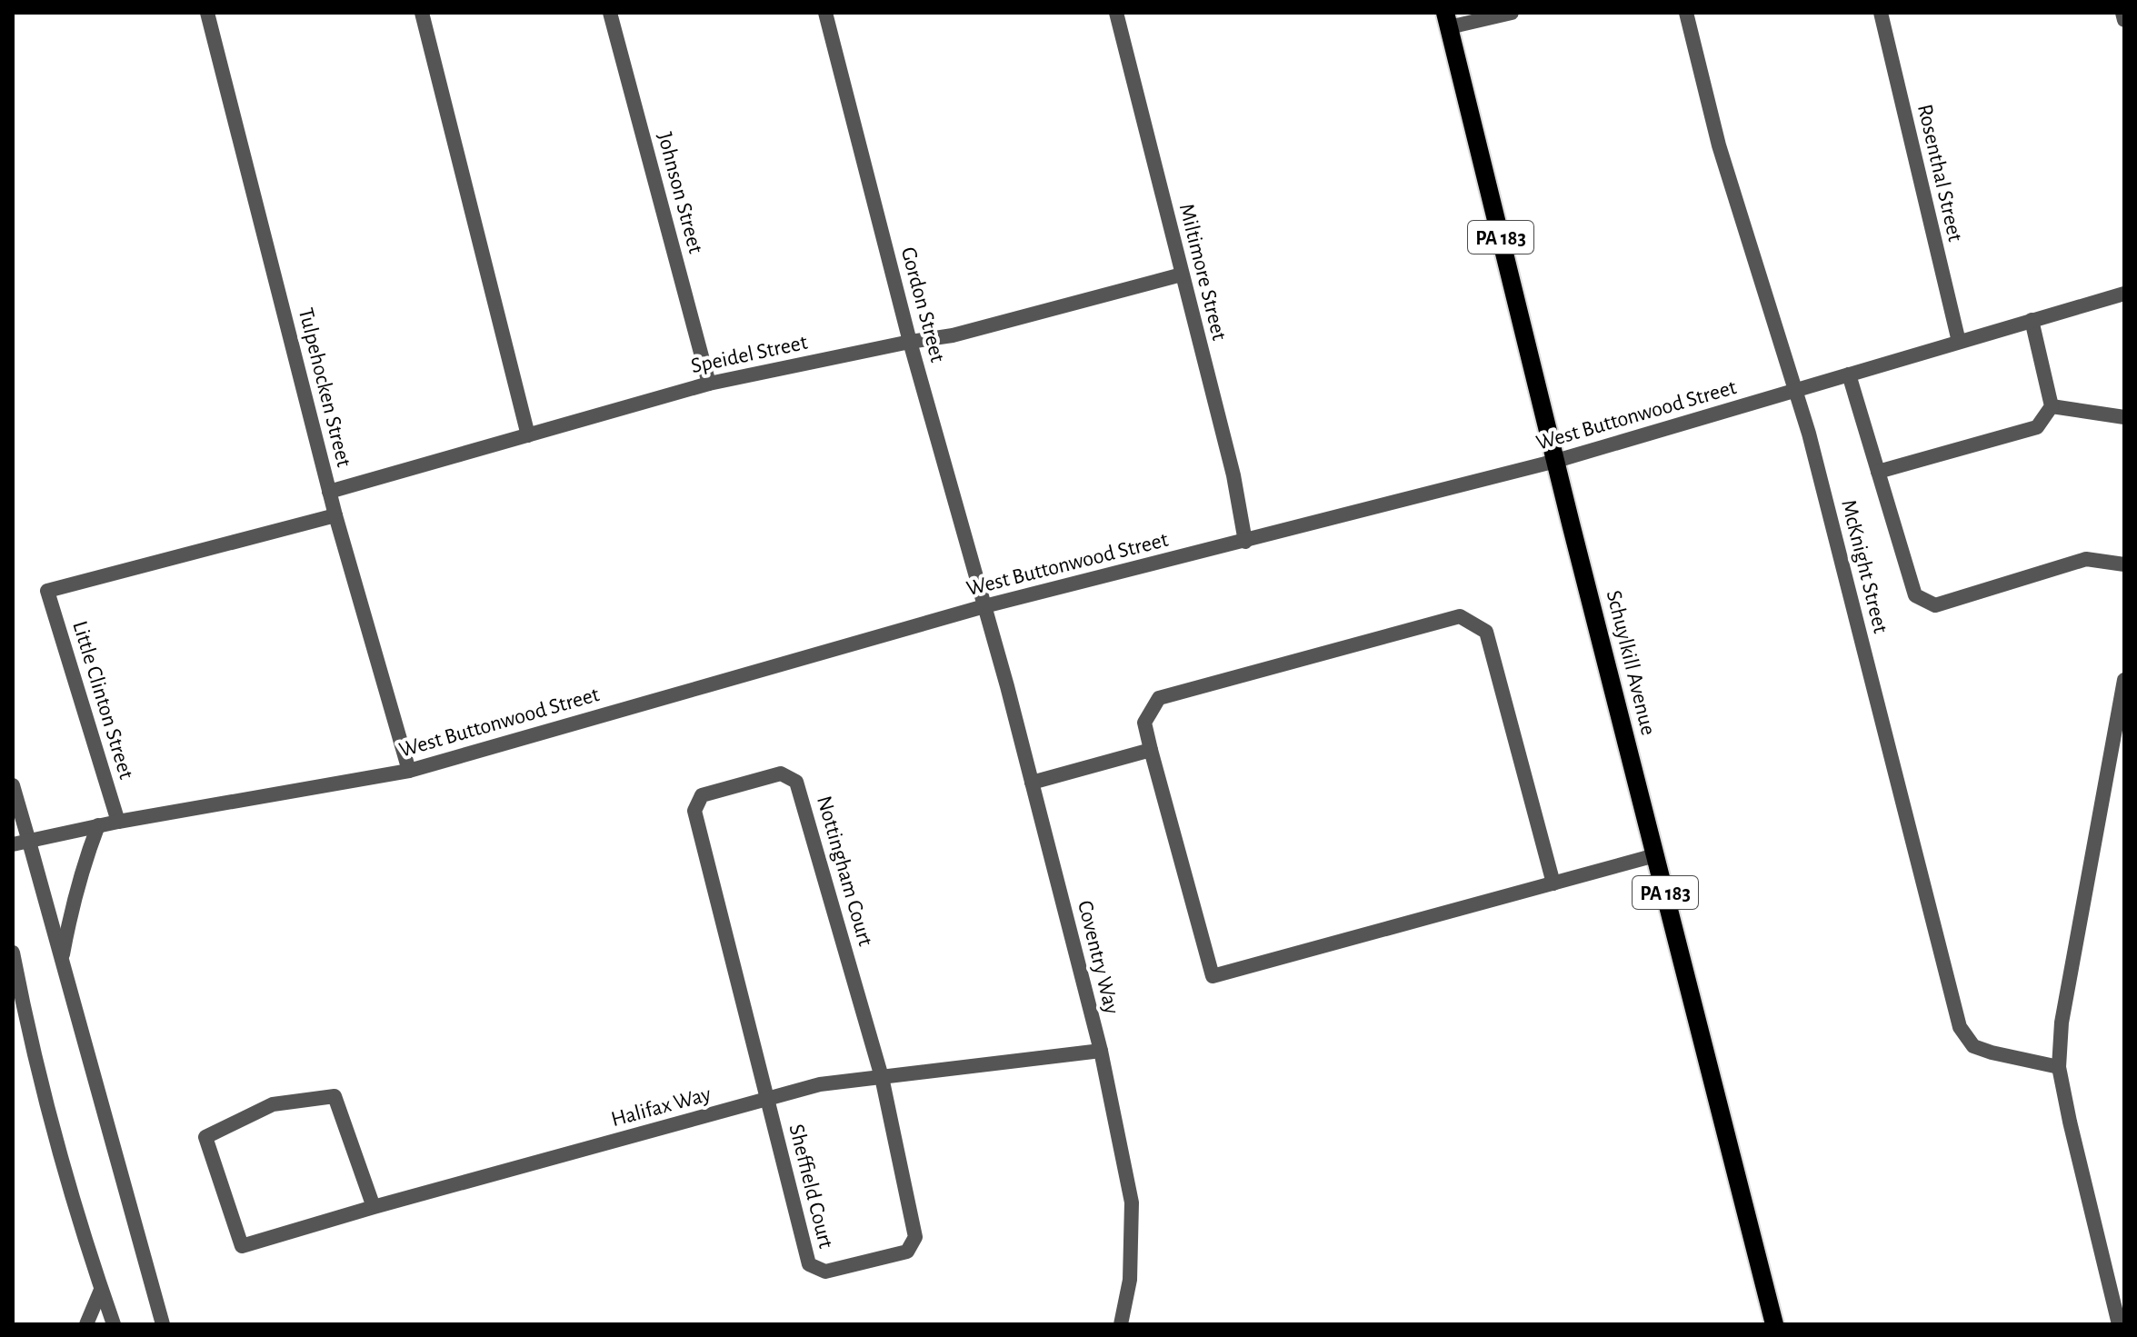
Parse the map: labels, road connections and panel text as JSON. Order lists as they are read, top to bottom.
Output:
{
  "streets": {
    "main road": ["PA 183", "Schuylkill Avenue"],
    "street": [
      "Rosenthal Street",
      "Johnson Street",
      "Miltimore Street",
      "Gordon Street",
      "Speidel Street",
      "Tulpehocken Street",
      "West Buttonwood Street",
      "McKnight Street",
      "Little Clinton Street",
      "Nottingham Court",
      "Coventry Way",
      "Halifax Way",
      "Sheffield Court"
    ]
  },
  "crossings": [
    ["Rosenthal Street", "West Buttonwood Street"],
    ["Johnson Street", "Speidel Street"],
    ["Miltimore Street", "Speidel Street"],
    ["Miltimore Street", "West Buttonwood Street"],
    ["Gordon Street", "Speidel Street"],
    ["Gordon Street", "West Buttonwood Street"],
    ["Gordon Street", "Coventry Way"],
    ["Speidel Street", "Tulpehocken Street"],
    ["Tulpehocken Street", "West Buttonwood Street"],
    ["Tulpehocken Street", "Little Clinton Street"],
    ["West Buttonwood Street", "McKnight Street"],
    ["West Buttonwood Street", "Schuylkill Avenue"],
    ["West Buttonwood Street", "Little Clinton Street"],
    ["West Buttonwood Street", "Coventry Way"],
    ["Nottingham Court", "Halifax Way"],
    ["Nottingham Court", "Sheffield Court"],
    ["Coventry Way", "Halifax Way"],
    ["Halifax Way", "Sheffield Court"]
  ]
}
